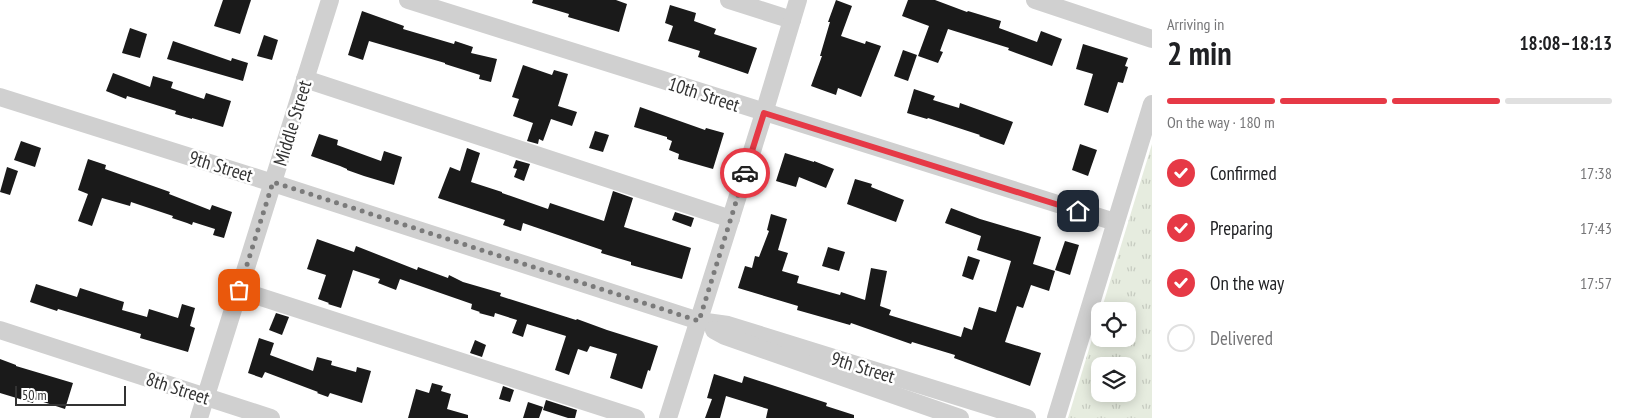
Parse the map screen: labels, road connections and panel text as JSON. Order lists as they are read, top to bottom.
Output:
{
  "streets": {
    "street": [
      "10th Street",
      "Middle Street",
      "9th Street",
      "8th Street"
    ]
  },
  "crossings": [
    ["Middle Street", "9th Street"],
    ["Middle Street", "8th Street"]
  ],
  "scale_bar": "50 m",
  "page": {
    "heading": ["2 min", "Arriving in", "18:08–18:13"],
    "bar": "On the way · 180 m",
    "list": [
      ["Confirmed", "17:38"],
      ["Preparing", "17:43"],
      ["On the way", "17:57"],
      "Delivered"
    ],
    "scale": "50 m"
  }
}
